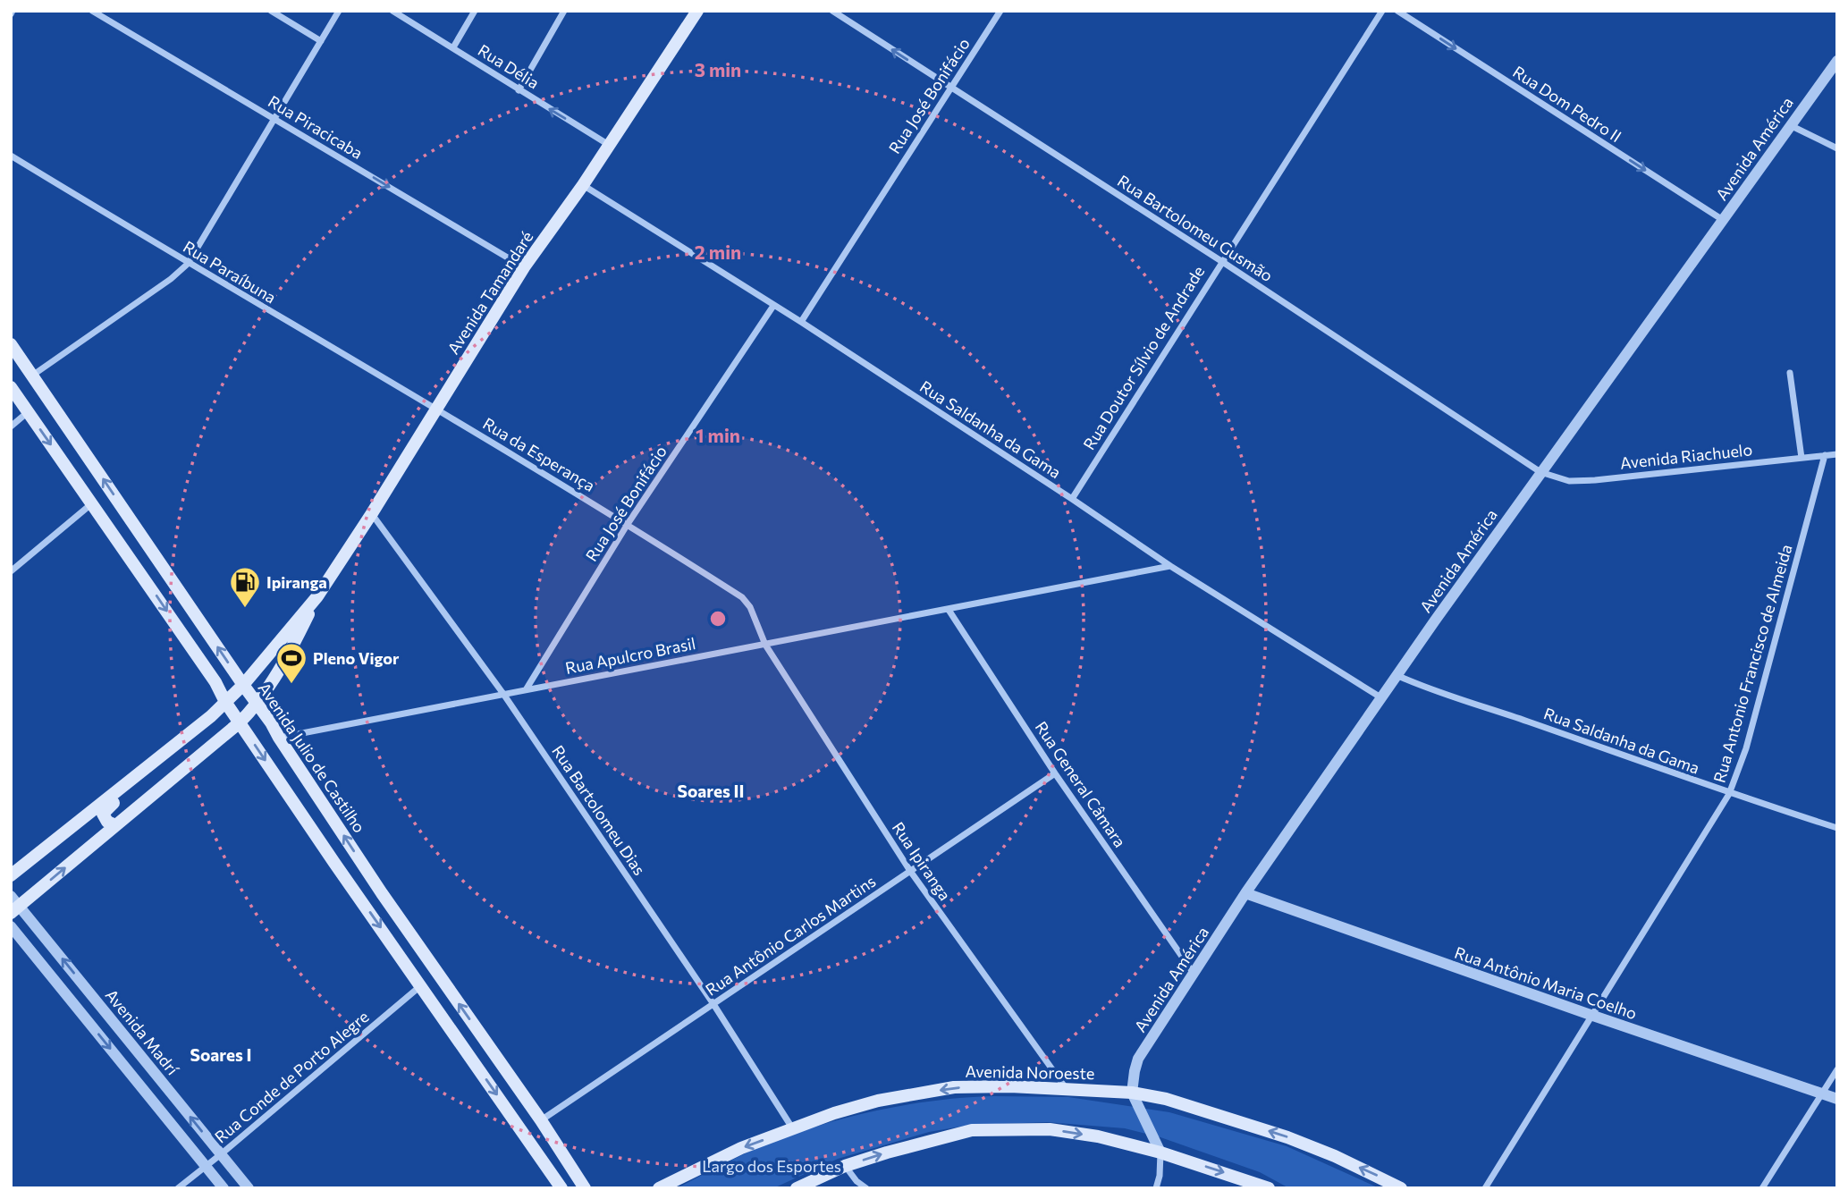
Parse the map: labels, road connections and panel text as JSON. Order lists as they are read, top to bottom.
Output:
{
  "streets": {
    "main road": ["Avenida Tamandaré", "Avenida Julio de Castilho", "Avenida Noroeste"],
    "street": [
      "Rua Délia",
      "Rua José Bonifácio",
      "Rua Dom Pedro II",
      "Rua Piracicaba",
      "Avenida América",
      "Rua Bartolomeu Gusmão",
      "Rua Paraíbuna",
      "Rua Doutor Sílvio de Andrade",
      "Rua Saldanha da Gama",
      "Rua da Esperança",
      "Avenida Riachuelo",
      "Rua Apulcro Brasil",
      "Rua Antonio Francisco de Almeida",
      "Rua General Câmara",
      "Rua Bartolomeu Dias",
      "Rua Ipiranga",
      "Rua Antônio Carlos Martins",
      "Rua Antônio Maria Coelho",
      "Avenida Madrí",
      "Rua Conde de Porto Alegre"
    ]
  },
  "crossings": [
    ["Rua Délia", "Avenida Tamandaré"],
    ["Rua José Bonifácio", "Rua Bartolomeu Gusmão"],
    ["Rua José Bonifácio", "Rua Saldanha da Gama"],
    ["Rua José Bonifácio", "Rua da Esperança"],
    ["Rua José Bonifácio", "Rua Apulcro Brasil"],
    ["Rua Dom Pedro II", "Avenida América"],
    ["Rua Piracicaba", "Avenida Tamandaré"],
    ["Avenida América", "Rua Bartolomeu Gusmão"],
    ["Avenida América", "Rua Saldanha da Gama"],
    ["Avenida América", "Avenida Riachuelo"],
    ["Avenida América", "Rua General Câmara"],
    ["Avenida América", "Rua Antônio Maria Coelho"],
    ["Avenida América", "Avenida Noroeste"],
    ["Rua Bartolomeu Gusmão", "Rua Doutor Sílvio de Andrade"],
    ["Rua Bartolomeu Gusmão", "Avenida Riachuelo"],
    ["Rua Paraíbuna", "Avenida Tamandaré"],
    ["Rua Paraíbuna", "Rua da Esperança"],
    ["Avenida Tamandaré", "Rua Saldanha da Gama"],
    ["Avenida Tamandaré", "Rua da Esperança"],
    ["Avenida Tamandaré", "Avenida Julio de Castilho"],
    ["Avenida Tamandaré", "Rua Bartolomeu Dias"],
    ["Avenida Tamandaré", "Avenida Madrí"],
    ["Rua Doutor Sílvio de Andrade", "Rua Saldanha da Gama"],
    ["Rua Saldanha da Gama", "Rua Apulcro Brasil"],
    ["Rua Saldanha da Gama", "Rua Antonio Francisco de Almeida"],
    ["Rua da Esperança", "Rua Apulcro Brasil"],
    ["Rua da Esperança", "Rua Ipiranga"],
    ["Avenida Riachuelo", "Rua Antonio Francisco de Almeida"],
    ["Rua Apulcro Brasil", "Avenida Julio de Castilho"],
    ["Rua Apulcro Brasil", "Rua General Câmara"],
    ["Rua Apulcro Brasil", "Rua Bartolomeu Dias"],
    ["Rua Apulcro Brasil", "Rua Ipiranga"],
    ["Rua Antonio Francisco de Almeida", "Rua Antônio Maria Coelho"],
    ["Avenida Julio de Castilho", "Rua Antônio Carlos Martins"],
    ["Rua General Câmara", "Rua Antônio Carlos Martins"],
    ["Rua Bartolomeu Dias", "Rua Antônio Carlos Martins"],
    ["Rua Bartolomeu Dias", "Avenida Noroeste"],
    ["Rua Ipiranga", "Rua Antônio Carlos Martins"],
    ["Rua Ipiranga", "Avenida Noroeste"],
    ["Avenida Madrí", "Rua Conde de Porto Alegre"]
  ],
  "one_way": ["Rua Délia", "Rua Dom Pedro II", "Rua Piracicaba"],
  "districts": ["Soares II", "Soares I"],
  "parks": ["Largo dos Esportes"],
  "places": {
    "fuel station": ["Ipiranga"],
    "sports": ["Pleno Vigor"]
  },
  "rings": ["3 min", "2 min", "1 min"]
}
